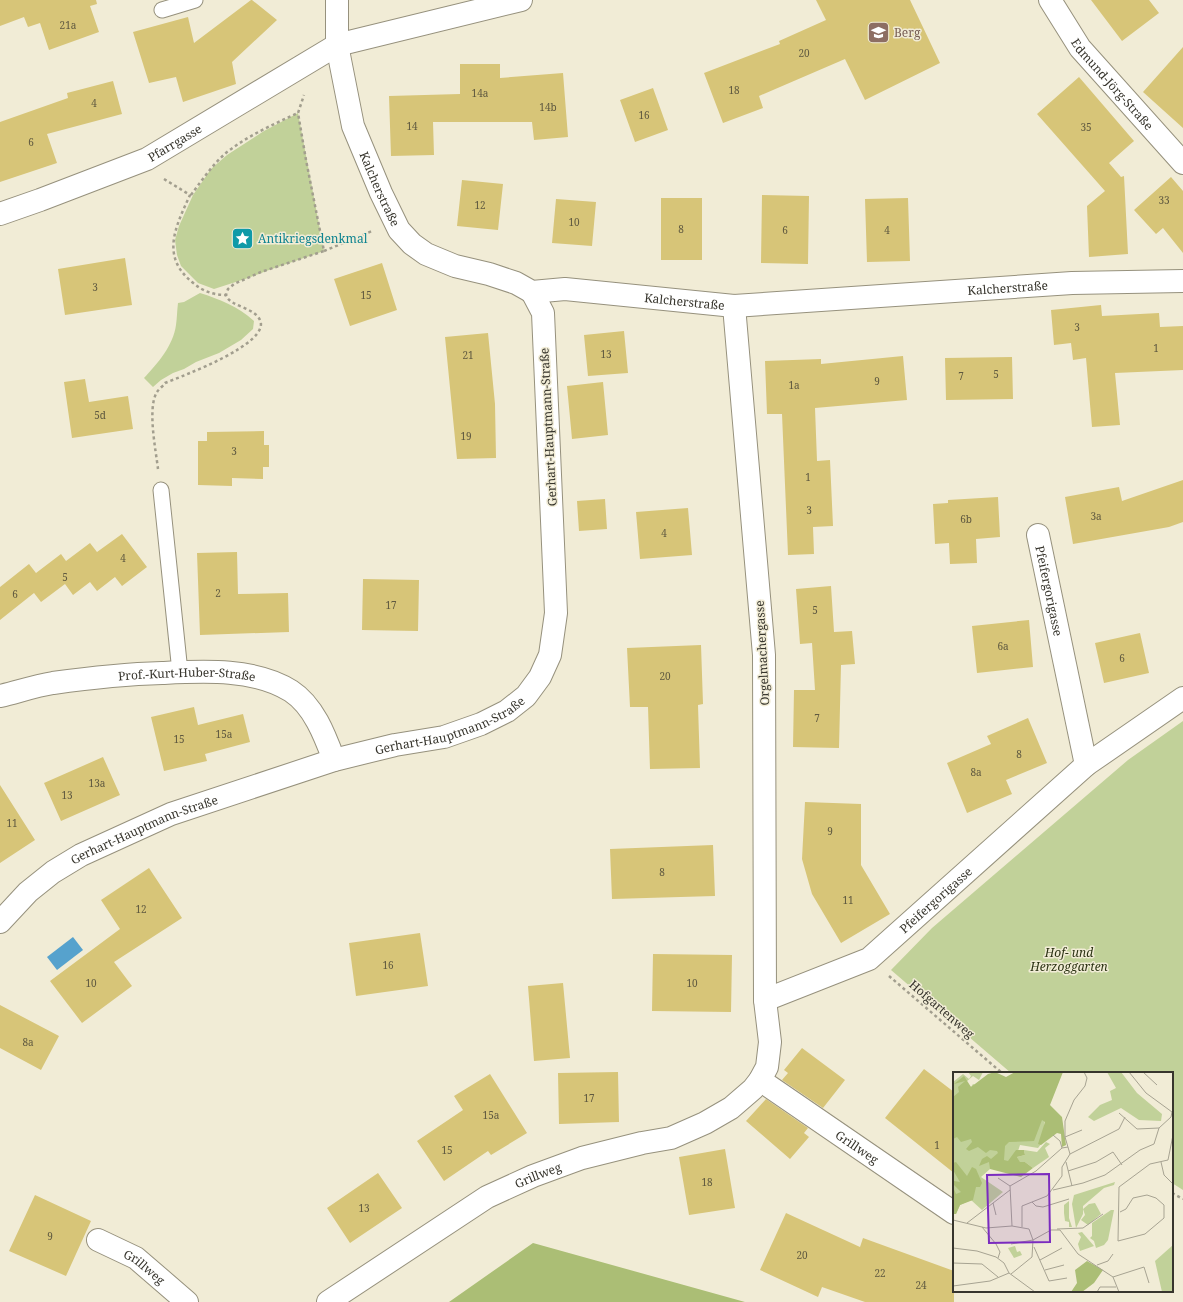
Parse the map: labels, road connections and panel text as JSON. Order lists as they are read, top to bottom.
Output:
{
  "streets": {
    "street": [
      "Edmund-Jörg-Straße",
      "Pfarrgasse",
      "Kalcherstraße",
      "Gerhart-Hauptmann-Straße",
      "Pfeifergorigasse",
      "Orgelmachergasse",
      "Prof.-Kurt-Huber-Straße",
      "Grillweg"
    ],
    "path": ["Hofgartenweg"]
  },
  "crossings": [
    ["Pfarrgasse", "Kalcherstraße"],
    ["Kalcherstraße", "Gerhart-Hauptmann-Straße"],
    ["Kalcherstraße", "Orgelmachergasse"],
    ["Gerhart-Hauptmann-Straße", "Prof.-Kurt-Huber-Straße"],
    ["Pfeifergorigasse", "Orgelmachergasse"],
    ["Pfeifergorigasse", "Hofgartenweg"],
    ["Pfeifergorigasse", "Grillweg"],
    ["Orgelmachergasse", "Grillweg"]
  ],
  "parks": ["Hof- und Herzoggarten"],
  "places": {
    "school or university": ["Berg"],
    "place": ["Antikriegsdenkmal"]
  },
  "house_numbers": [
    "21a",
    "20",
    "18",
    "14a",
    "4",
    "14b",
    "16",
    "14",
    "35",
    "6",
    "33",
    "12",
    "10",
    "8",
    "6",
    "4",
    "3",
    "15",
    "3",
    "1",
    "13",
    "21",
    "5",
    "7",
    "9",
    "1a",
    "5d",
    "19",
    "3",
    "1",
    "3",
    "3a",
    "6b",
    "4",
    "4",
    "5",
    "2",
    "6",
    "17",
    "5",
    "6a",
    "6",
    "20",
    "7",
    "15a",
    "15",
    "8",
    "8a",
    "13a",
    "13",
    "11",
    "9",
    "8",
    "11",
    "12",
    "16",
    "10",
    "10",
    "8a",
    "17",
    "15a",
    "1",
    "15",
    "18",
    "13",
    "9",
    "20",
    "22",
    "24"
  ]
}
